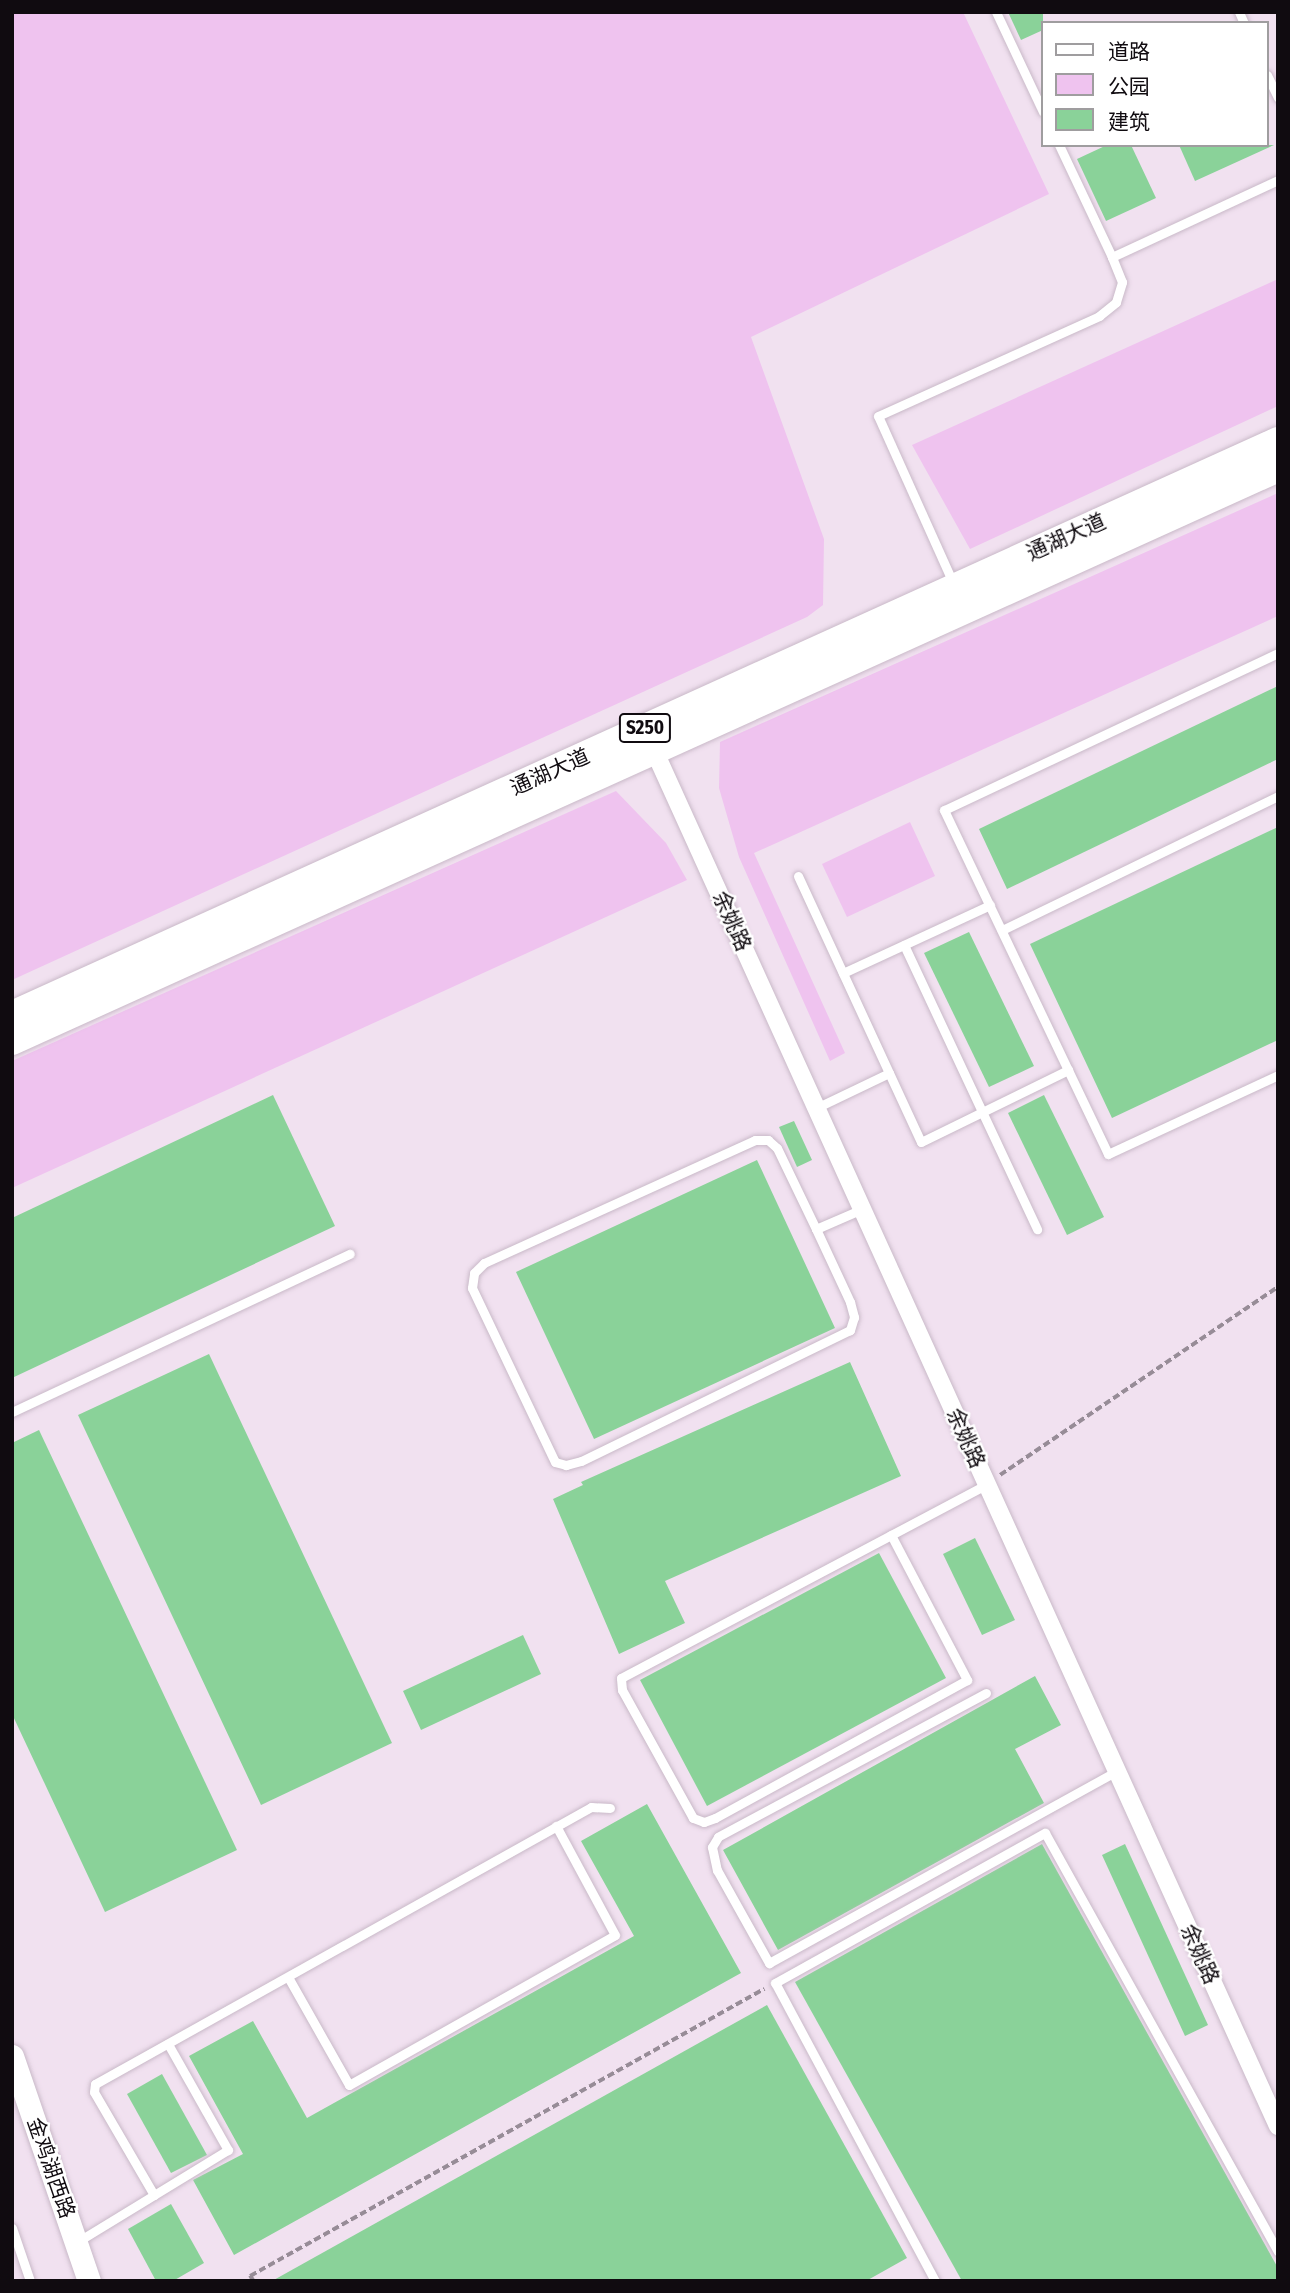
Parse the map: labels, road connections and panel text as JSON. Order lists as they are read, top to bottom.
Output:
{
  "streets": {
    "main road": ["通湖大道", "S250"],
    "street": ["余姚路", "金鸡湖西路"]
  },
  "crossings": [
    ["通湖大道", "余姚路"]
  ],
  "legend": ["道路", "公园", "建筑"]
}
